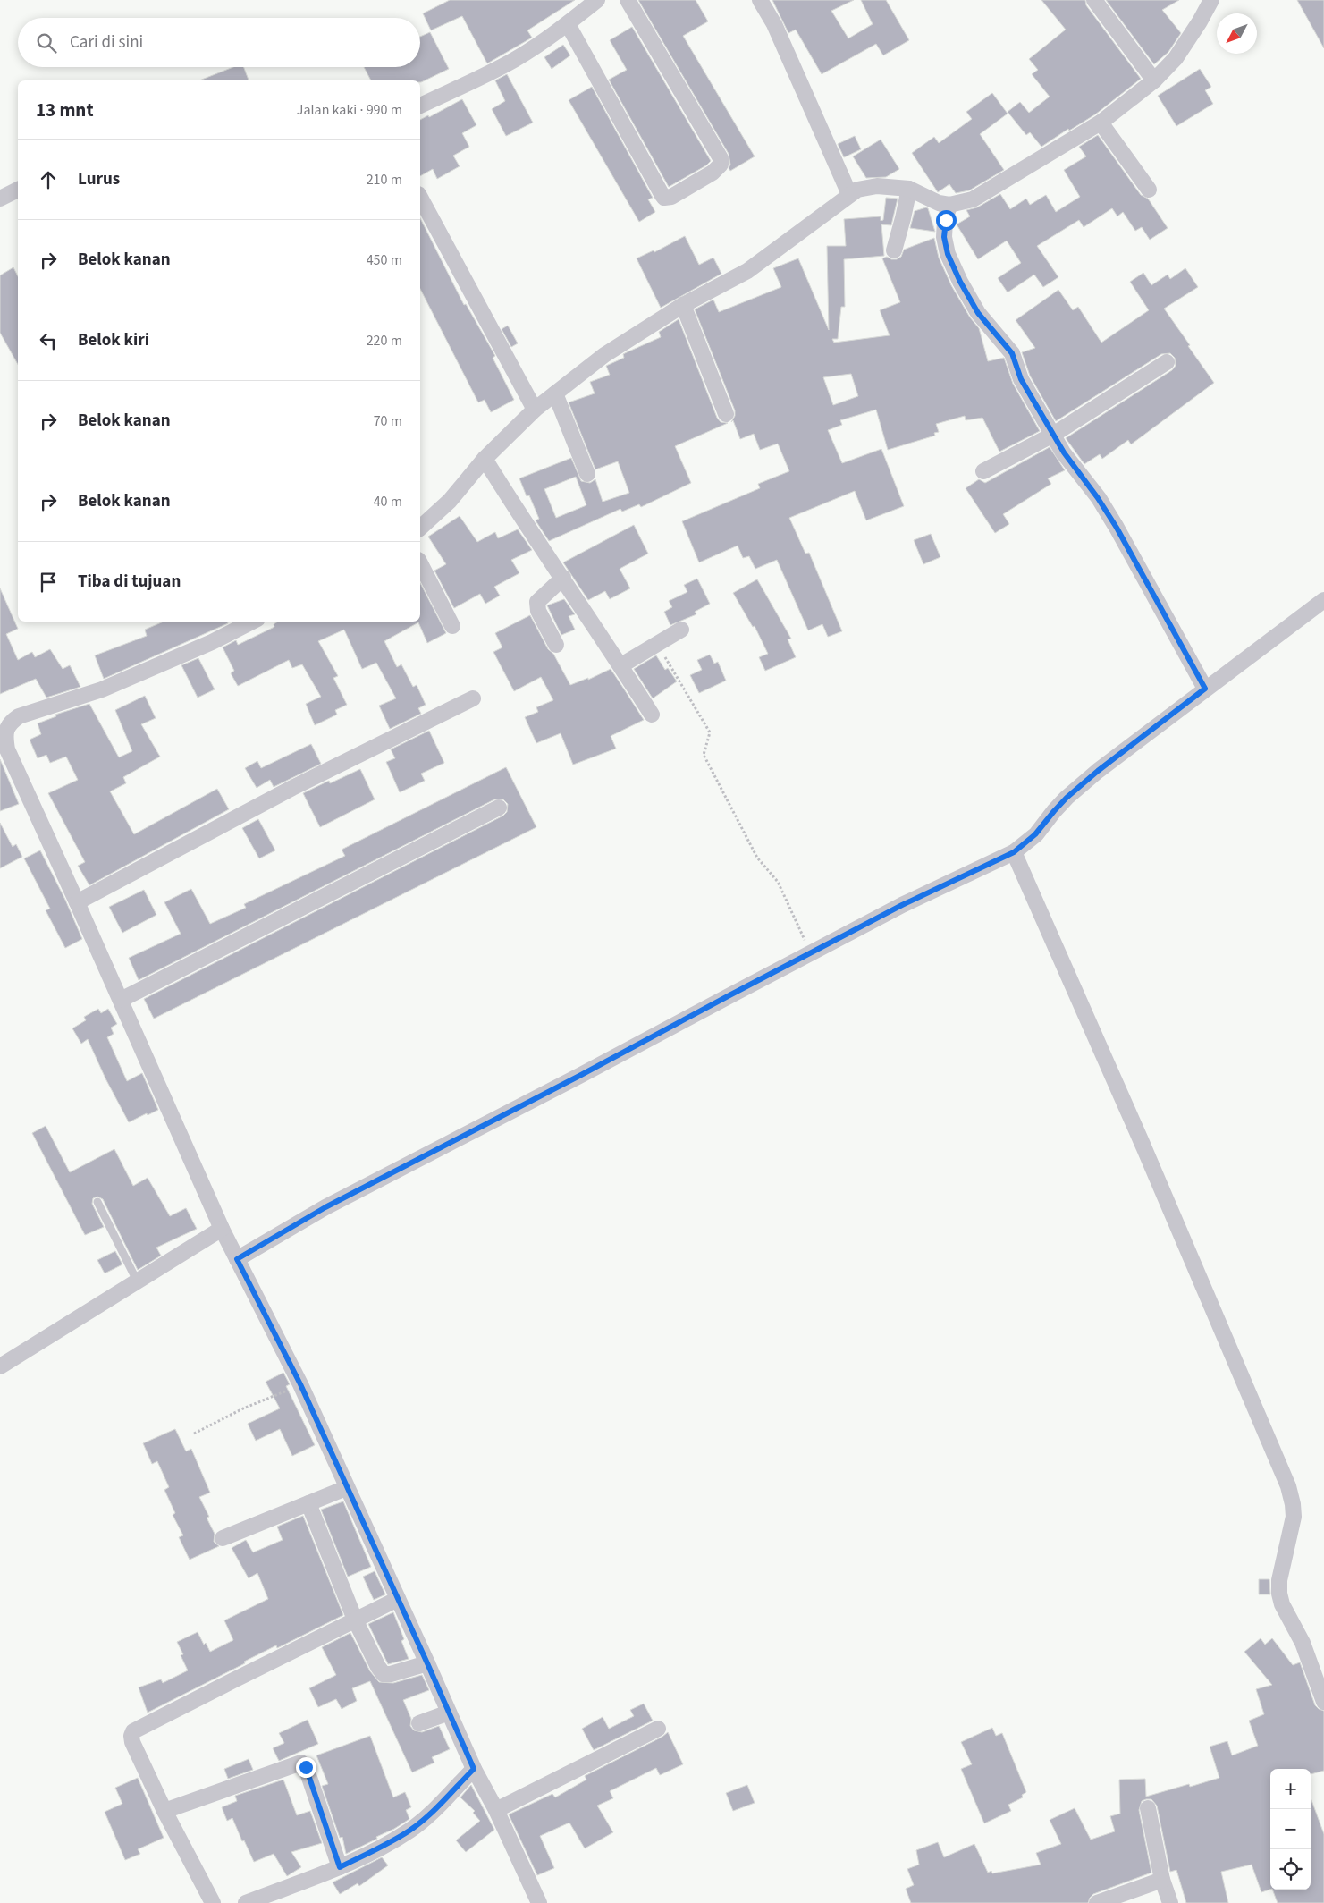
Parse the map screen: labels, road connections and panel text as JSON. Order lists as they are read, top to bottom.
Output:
{
  "north": "bottom left",
  "page": {
    "search": "Cari di sini",
    "heading": ["13 mnt", "Jalan kaki · 990 m"],
    "list": [
      ["Lurus", "210 m"],
      ["Belok kanan", "450 m"],
      ["Belok kiri", "220 m"],
      ["Belok kanan", "70 m"],
      ["Belok kanan", "40 m"],
      "Tiba di tujuan"
    ],
    "map_buttons": ["+", "−"]
  }
}
